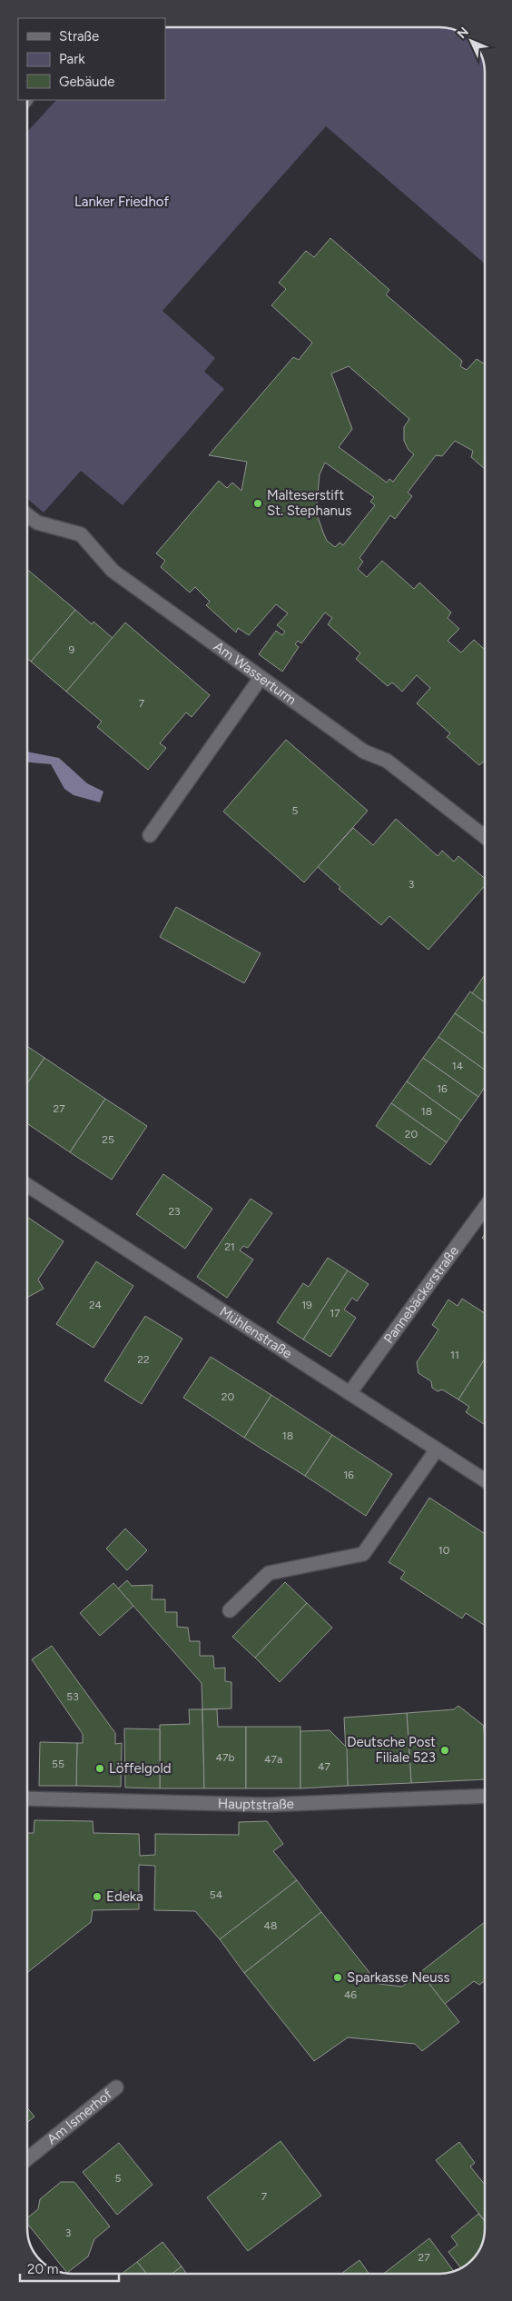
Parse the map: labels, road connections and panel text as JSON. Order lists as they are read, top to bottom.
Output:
{
  "streets": {
    "street": [
      "Am Wasserturm",
      "Pannebäckerstraße",
      "Mühlenstraße",
      "Hauptstraße",
      "Am Ismerhof"
    ]
  },
  "crossings": [
    ["Pannebäckerstraße", "Mühlenstraße"]
  ],
  "parks": ["Lanker Friedhof"],
  "places": [
    "Malteserstift St. Stephanus",
    "Deutsche Post Filiale 523",
    "Löffelgold",
    "Edeka",
    "Sparkasse Neuss"
  ],
  "house_numbers": [
    "9",
    "7",
    "5",
    "3",
    "14",
    "16",
    "27",
    "18",
    "20",
    "25",
    "23",
    "21",
    "24",
    "19",
    "17",
    "11",
    "22",
    "20",
    "18",
    "16",
    "10",
    "53",
    "47b",
    "47a",
    "55",
    "47",
    "54",
    "48",
    "46",
    "5",
    "7",
    "3",
    "27"
  ],
  "legend": ["Straße", "Park", "Gebäude"],
  "scale_bar": "20 m",
  "north": "top left"
}
